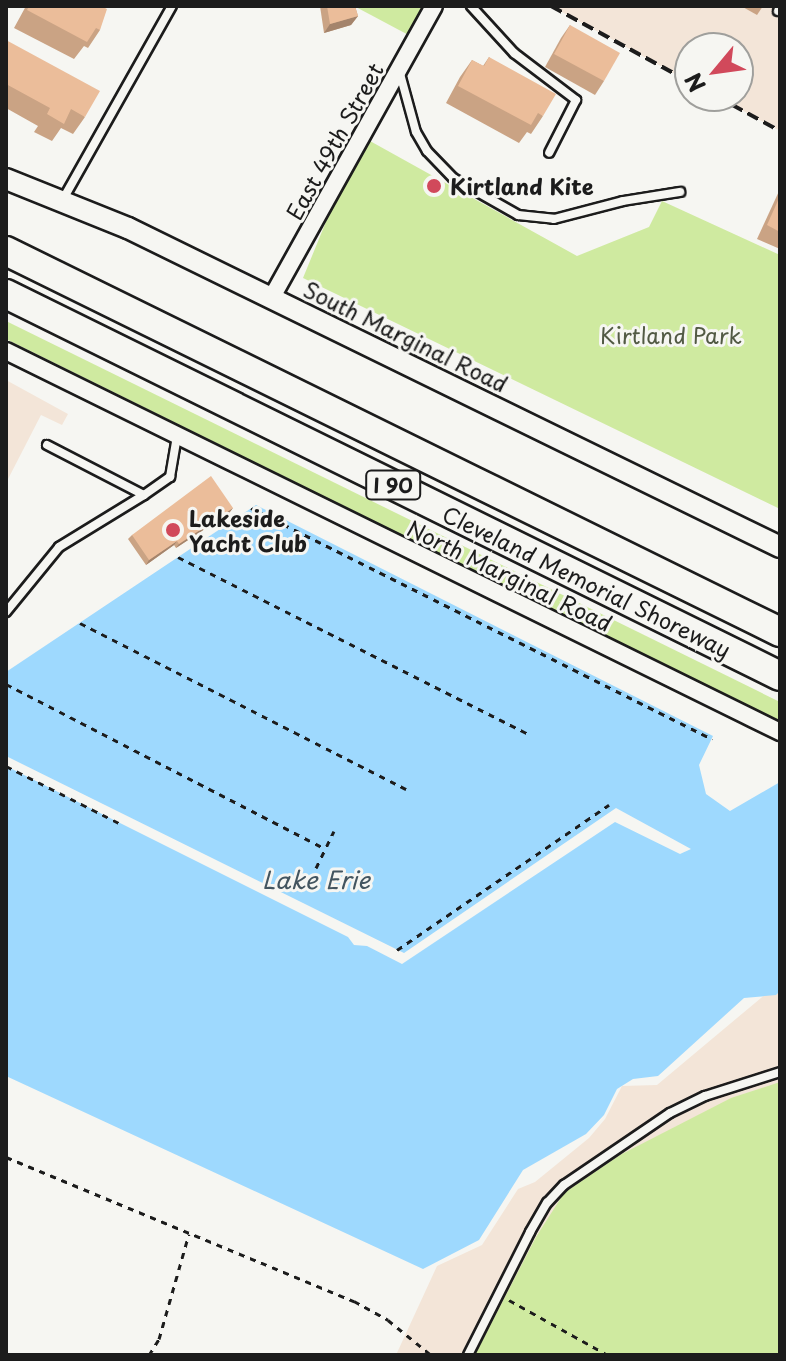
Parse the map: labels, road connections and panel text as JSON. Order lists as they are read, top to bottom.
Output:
{
  "streets": {
    "highway": ["I 90", "Cleveland Memorial Shoreway"],
    "street": ["East 49th Street", "South Marginal Road", "North Marginal Road"]
  },
  "crossings": [
    ["East 49th Street", "South Marginal Road"]
  ],
  "water": ["Lake Erie"],
  "parks": ["Kirtland Park"],
  "places": ["Kirtland Kite", "Lakeside Yacht Club"],
  "north": "bottom left"
}
